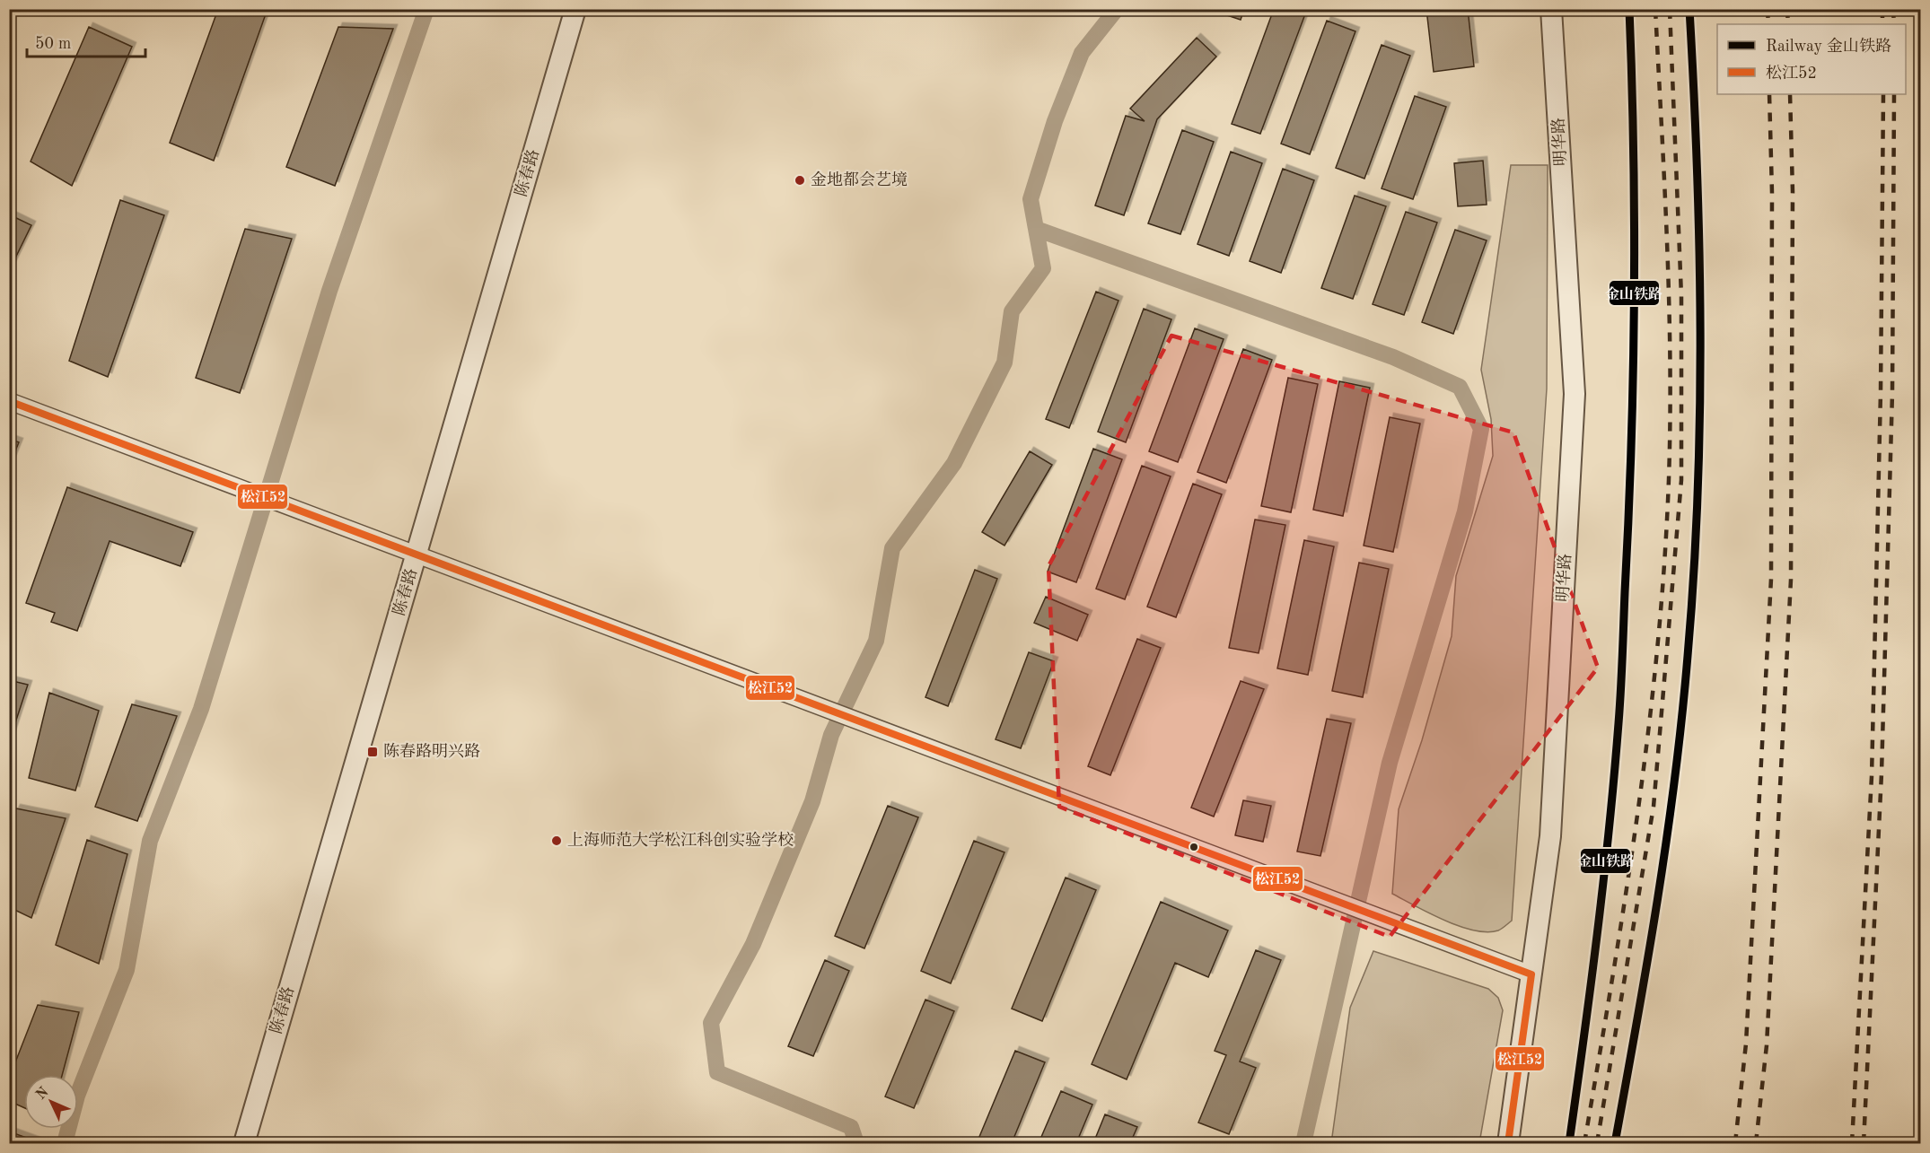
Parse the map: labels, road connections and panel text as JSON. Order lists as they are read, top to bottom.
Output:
{
  "streets": {
    "street": ["明华路", "陈春路"]
  },
  "places": {
    "other": ["金地都会艺境", "上海师范大学松江科创实验学校"],
    "transit": ["陈春路明兴路"]
  },
  "lines": ["rail line 金山铁路", "transit line 松江52"],
  "legend": ["Railway 金山铁路", "松江52"],
  "scale_bar": "50 m",
  "north": "top left"
}
